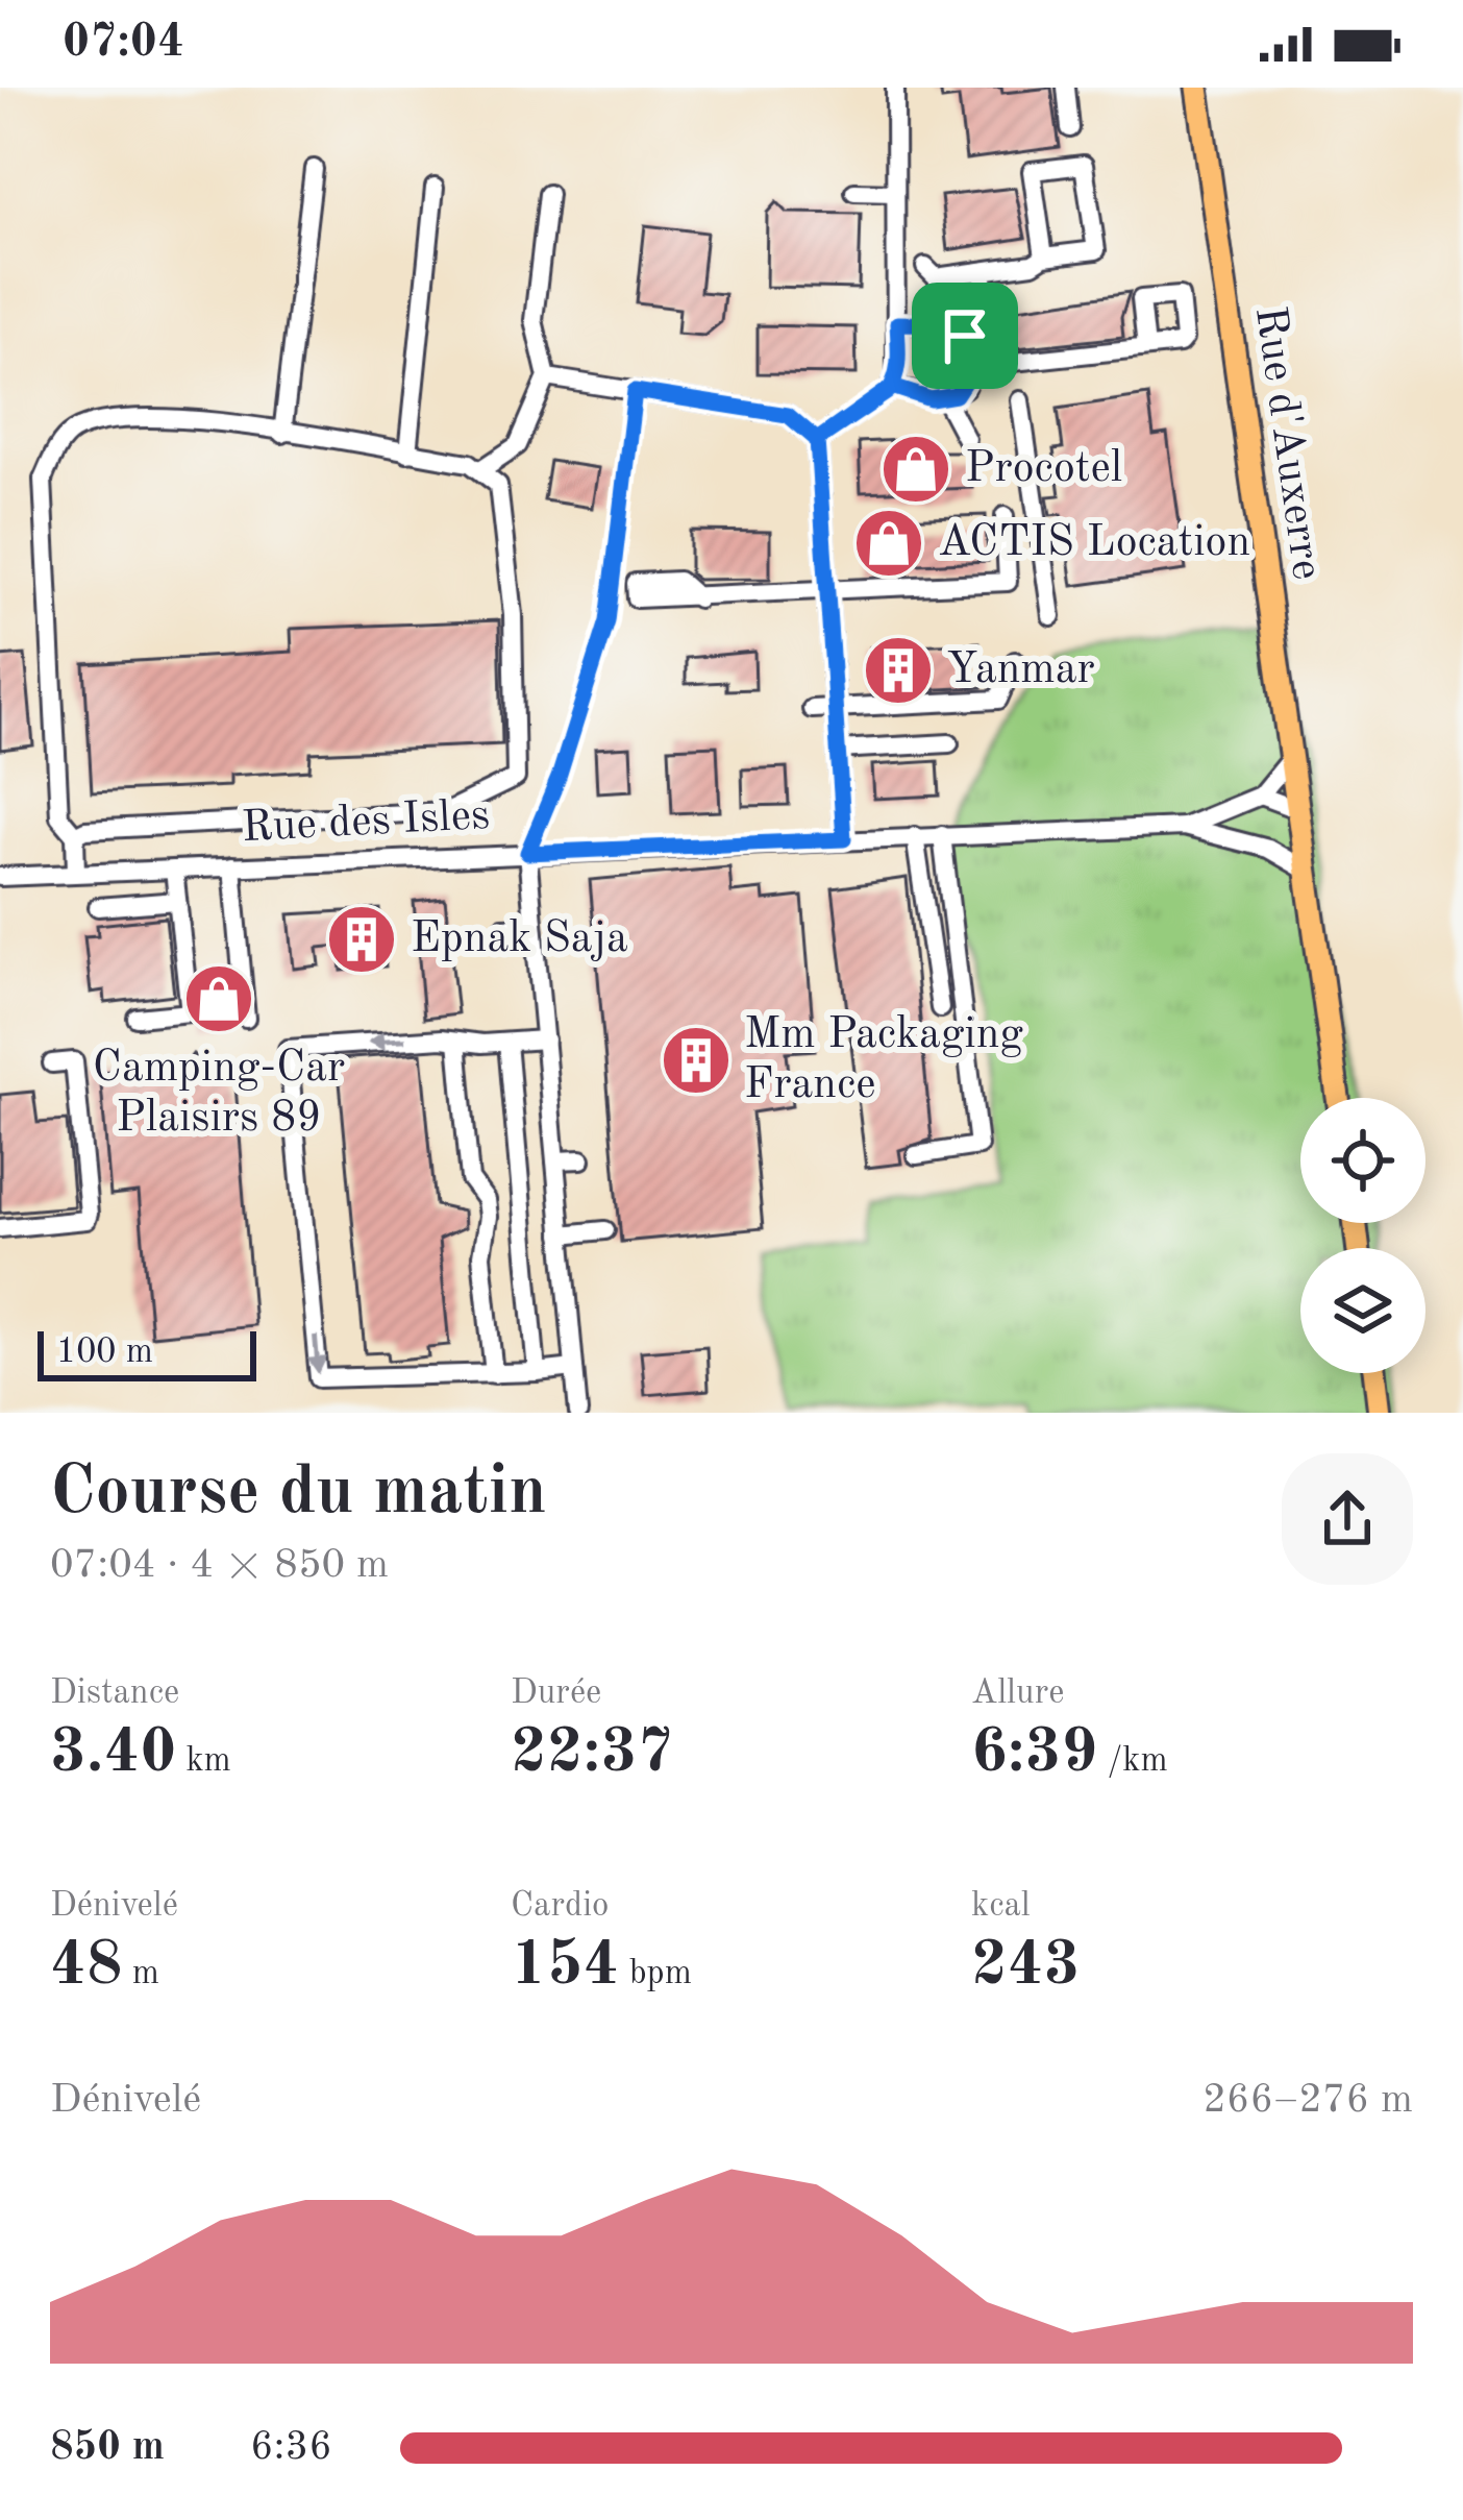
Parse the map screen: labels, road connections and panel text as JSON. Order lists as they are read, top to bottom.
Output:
{
  "streets": {
    "main road": ["Rue d'Auxerre"],
    "street": ["Rue des Isles"]
  },
  "crossings": [
    ["Rue d'Auxerre", "Rue des Isles"]
  ],
  "places": {
    "shop": ["Procotel", "ACTIS Location", "Camping-Car Plaisirs 89"],
    "building": ["Yanmar", "Epnak Saja", "Mm Packaging France"]
  },
  "scale_bar": "100 m",
  "page": {
    "status": "07:04",
    "scale": "100 m",
    "heading": ["Course du matin", "07:04 · 4 × 850 m"],
    "stats": [
      ["Distance", "3.40 km"],
      ["Durée", "22:37"],
      ["Allure", "6:39 /km"],
      ["Dénivelé", "48 m"],
      ["Cardio", "154 bpm"],
      ["kcal", "243"]
    ],
    "chart": ["Dénivelé", "266–276 m"],
    "list": [
      {
        "name": "850 m",
        "note": "6:36"
      }
    ]
  }
}
